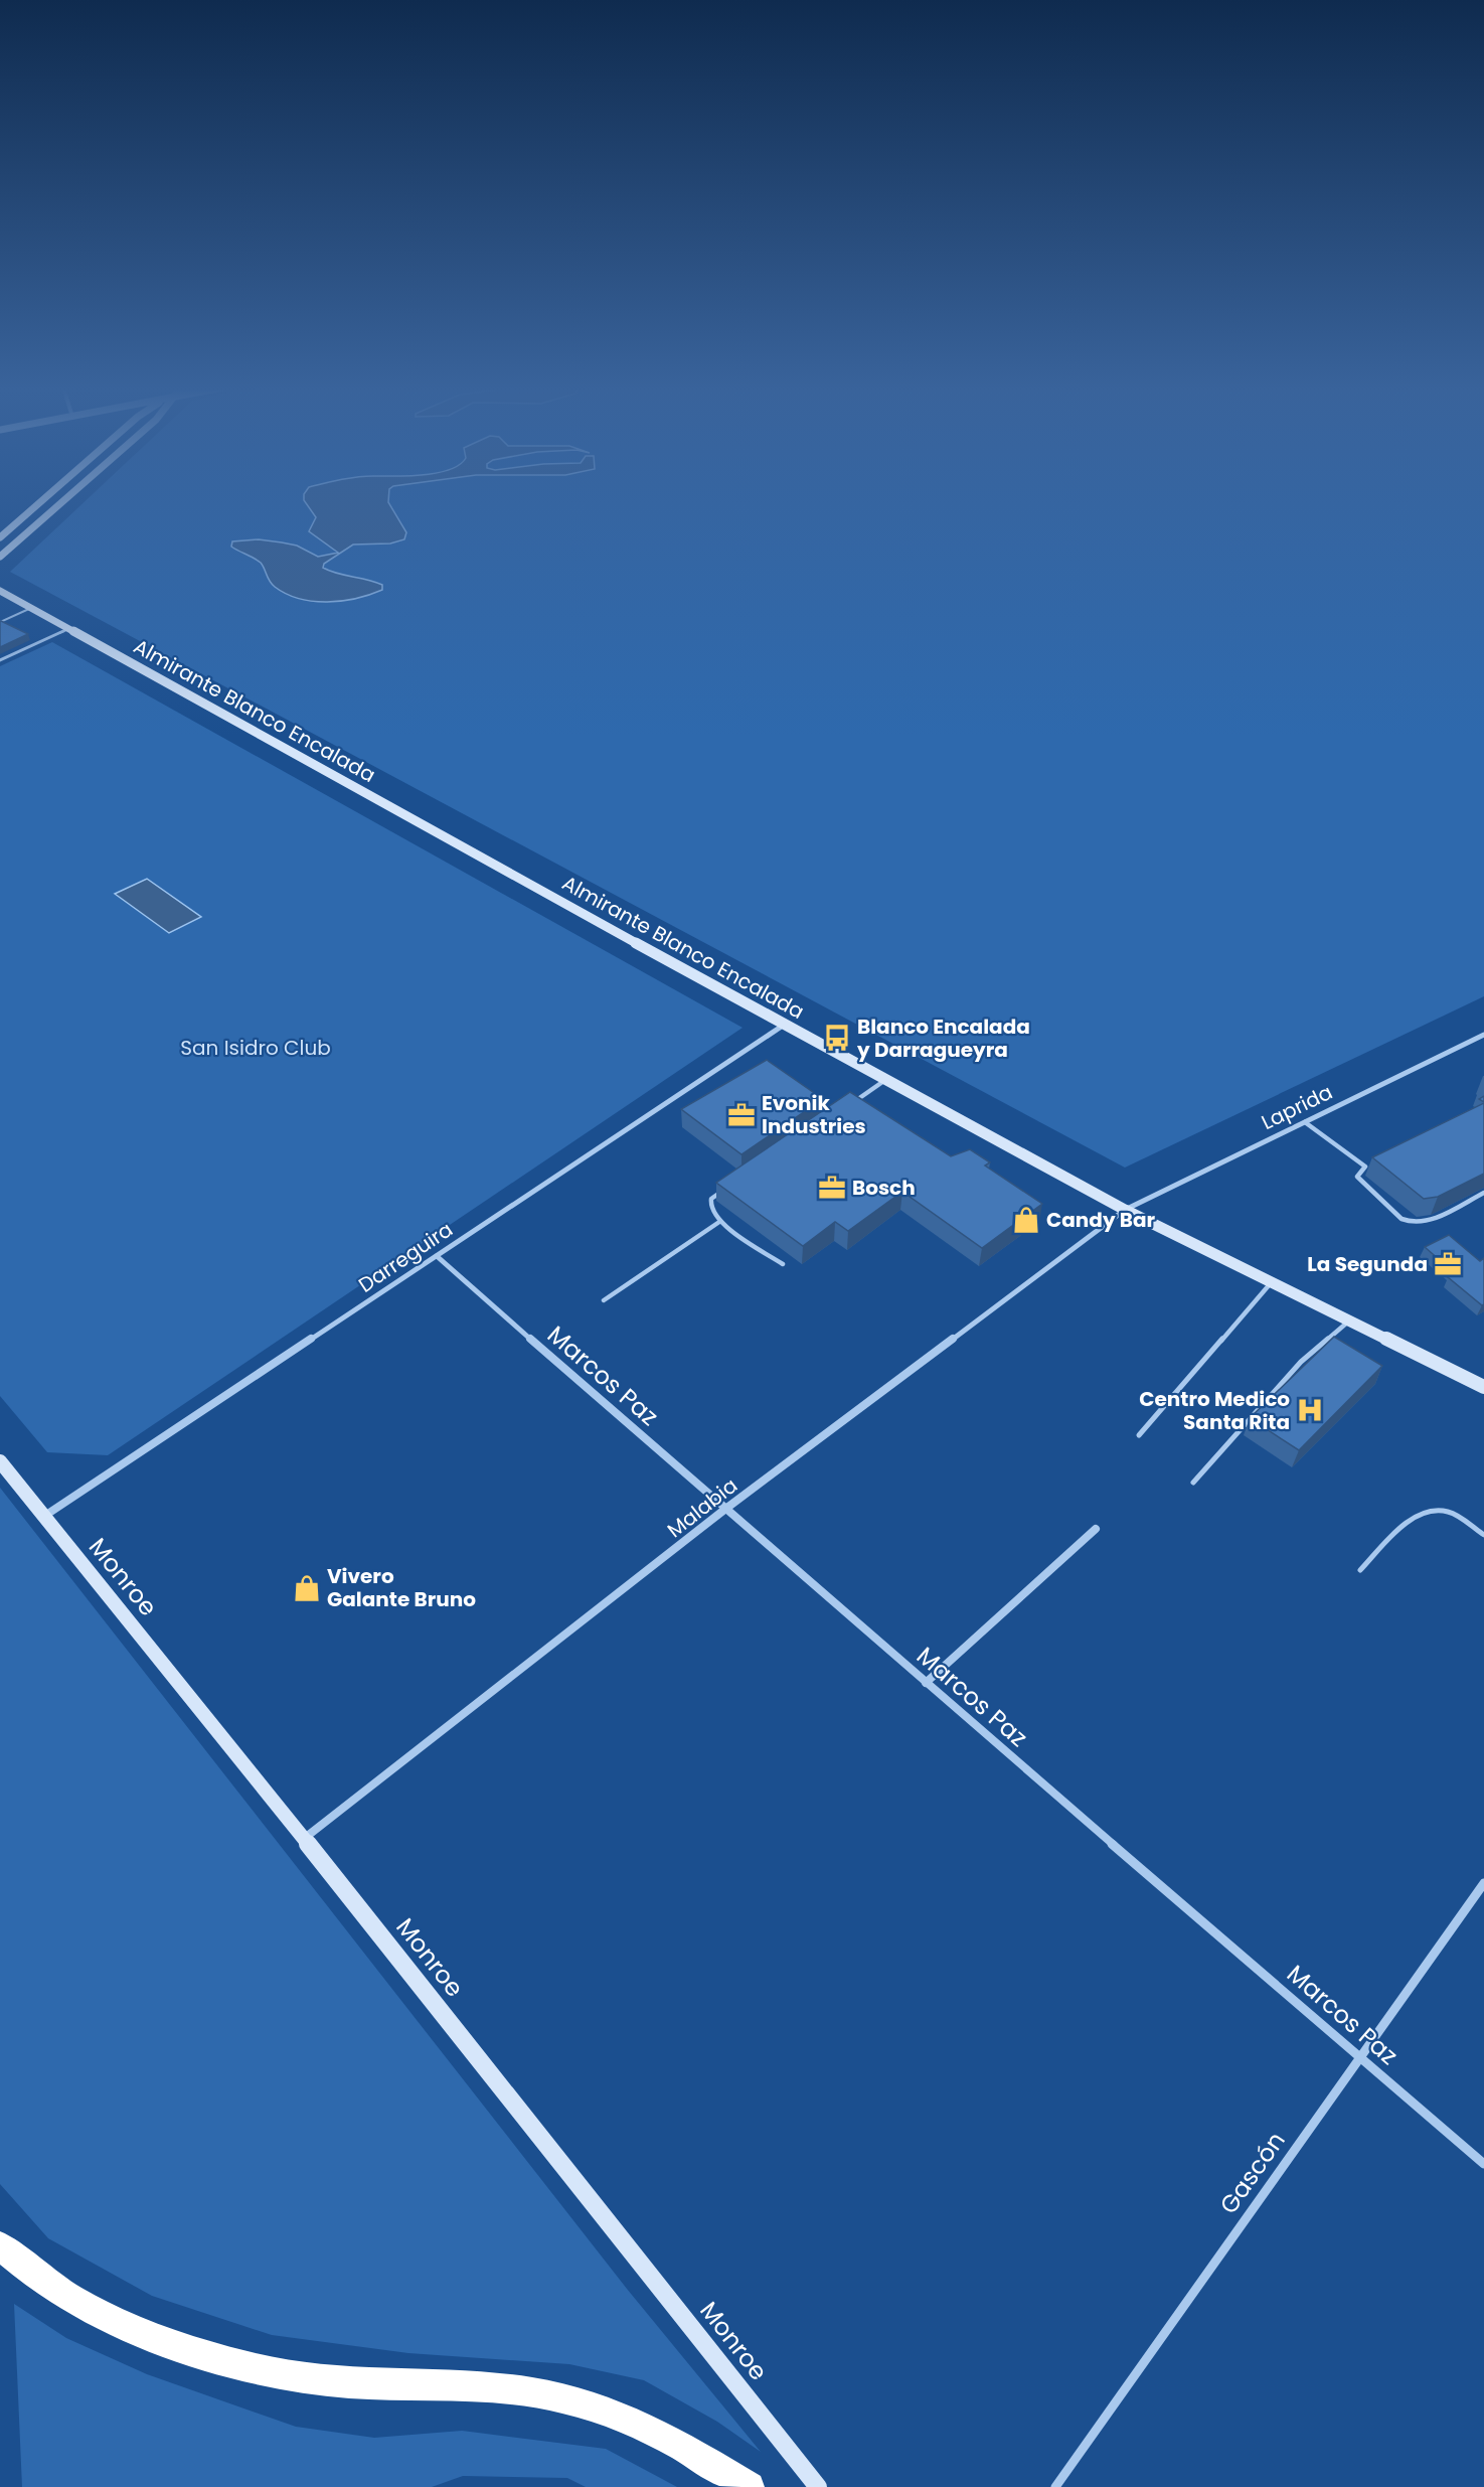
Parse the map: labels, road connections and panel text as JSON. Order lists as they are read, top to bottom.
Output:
{
  "streets": {
    "main road": ["Almirante Blanco Encalada", "Monroe"],
    "street": [
      "Laprida",
      "Darreguira",
      "Marcos Paz",
      "Malabia",
      "Gascón"
    ]
  },
  "crossings": [
    ["Almirante Blanco Encalada", "Laprida"],
    ["Almirante Blanco Encalada", "Darreguira"],
    ["Almirante Blanco Encalada", "Malabia"],
    ["Laprida", "Malabia"],
    ["Darreguira", "Marcos Paz"],
    ["Darreguira", "Monroe"],
    ["Marcos Paz", "Malabia"],
    ["Marcos Paz", "Gascón"],
    ["Malabia", "Monroe"]
  ],
  "parks": ["San Isidro Club"],
  "places": {
    "bus stop": ["Blanco Encalada y Darragueyra"],
    "office": ["Evonik Industries", "Bosch", "La Segunda"],
    "shop": ["Candy Bar", "Vivero Galante Bruno"],
    "hospital": ["Centro Medico Santa Rita"]
  }
}
